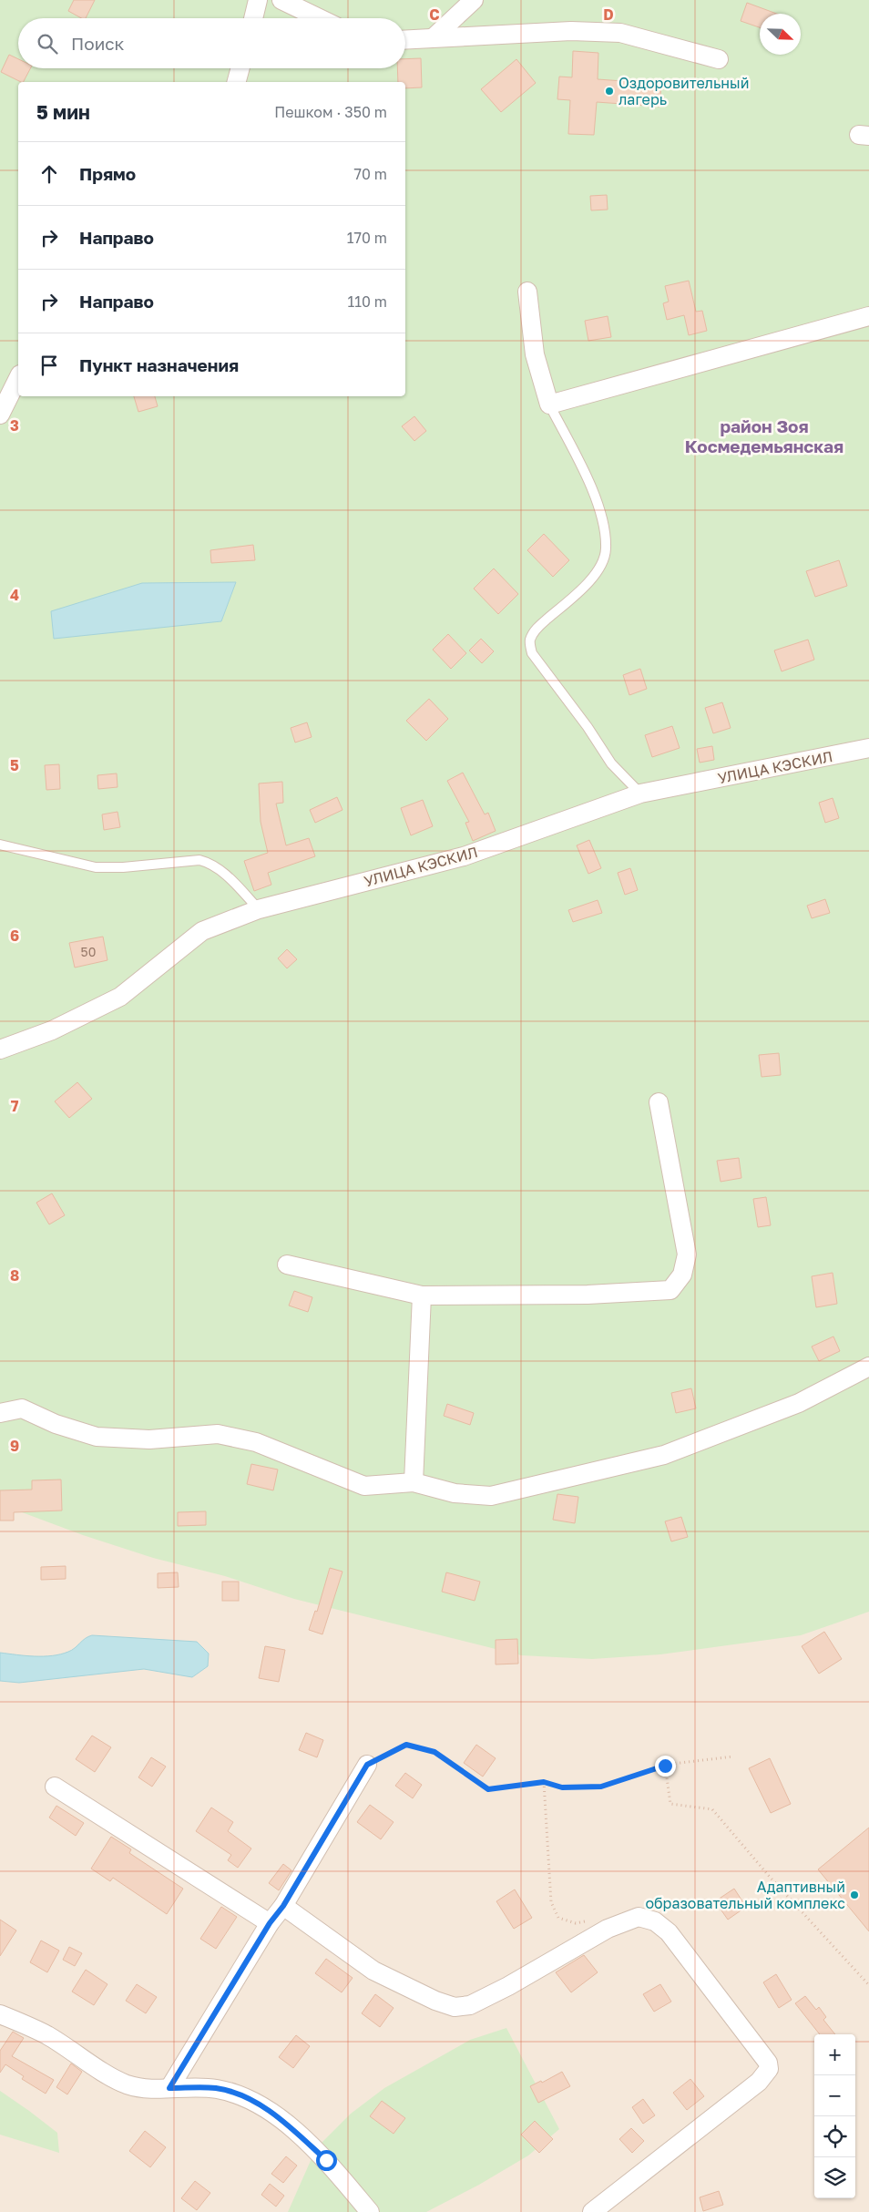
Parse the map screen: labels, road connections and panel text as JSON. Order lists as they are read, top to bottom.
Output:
{
  "streets": {
    "street": ["УЛИЦА КЭСКИЛ"]
  },
  "districts": ["район Зоя Космедемьянская"],
  "places": ["Оздоровительный лагерь", "Адаптивный образовательный комплекс"],
  "house_numbers": ["50"],
  "north": "bottom right",
  "page": {
    "search": "Поиск",
    "heading": ["5 мин", "Пешком · 350 m"],
    "list": [
      ["Прямо", "70 m"],
      ["Направо", "170 m"],
      ["Направо", "110 m"],
      "Пункт назначения"
    ],
    "map_buttons": ["+", "−"]
  },
  "grid": {
    "columns": ["C", "D"],
    "rows": [
      "3",
      "4",
      "5",
      "6",
      "7",
      "8",
      "9"
    ]
  }
}
